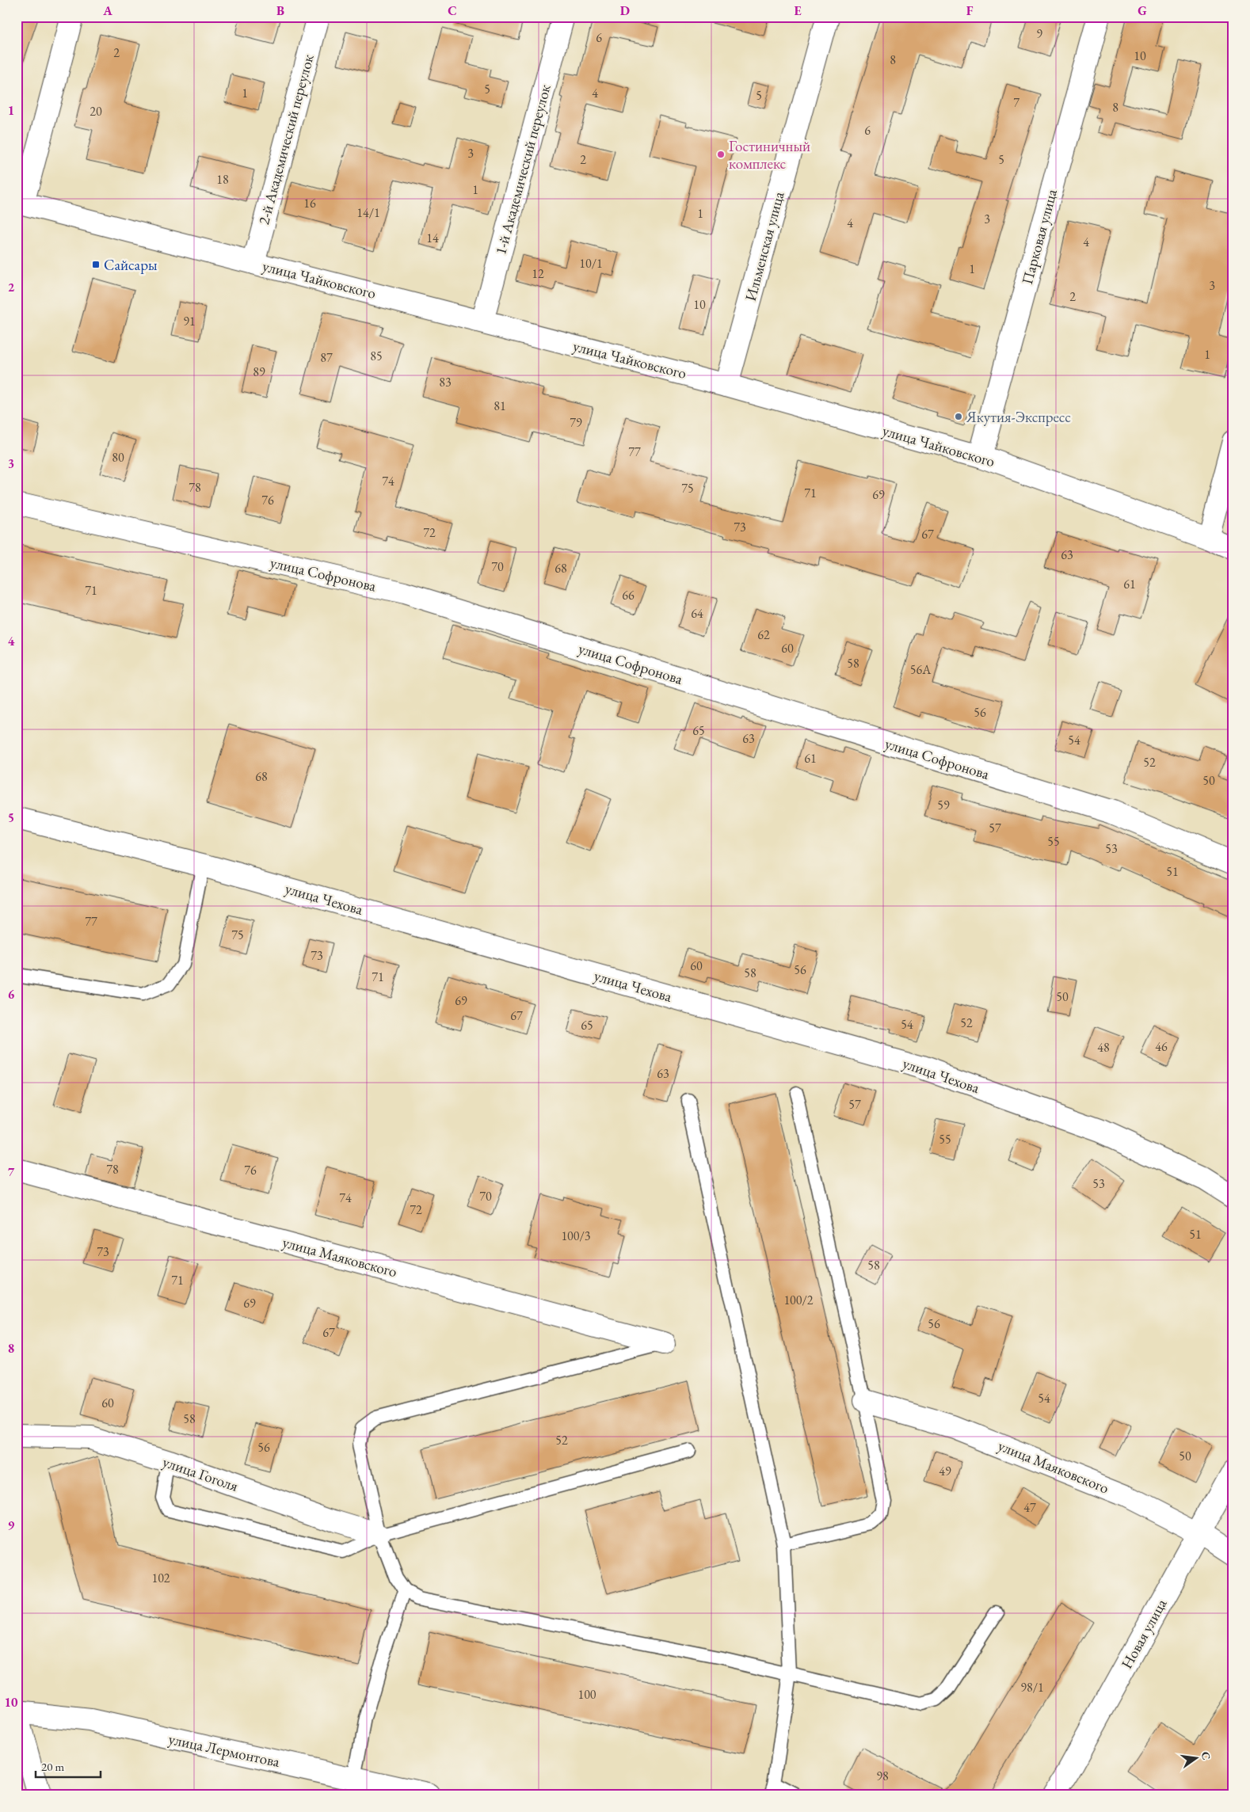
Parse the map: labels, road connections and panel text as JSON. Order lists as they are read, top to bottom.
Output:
{
  "streets": {
    "street": [
      "2-й Академический переулок",
      "1-й Академический переулок",
      "Парковая улица",
      "Ильменская улица",
      "улица Чайковского",
      "улица Софронова",
      "улица Чехова",
      "улица Маяковского",
      "улица Гоголя",
      "Новая улица",
      "улица Лермонтова"
    ]
  },
  "crossings": [
    ["2-й Академический переулок", "улица Чайковского"],
    ["1-й Академический переулок", "улица Чайковского"],
    ["Парковая улица", "улица Чайковского"],
    ["Ильменская улица", "улица Чайковского"],
    ["улица Маяковского", "Новая улица"]
  ],
  "places": {
    "other": ["Гостиничный комплекс", "Якутия-Экспресс"],
    "transit": ["Сайсары"]
  },
  "house_numbers": [
    "9",
    "6",
    "2",
    "10",
    "8",
    "5",
    "1",
    "4",
    "5",
    "7",
    "8",
    "20",
    "6",
    "3",
    "2",
    "5",
    "18",
    "1",
    "16",
    "14/1",
    "1",
    "3",
    "4",
    "14",
    "4",
    "10/1",
    "1",
    "12",
    "3",
    "2",
    "10",
    "91",
    "1",
    "85",
    "87",
    "89",
    "83",
    "81",
    "79",
    "77",
    "80",
    "74",
    "78",
    "75",
    "71",
    "69",
    "76",
    "73",
    "72",
    "67",
    "63",
    "70",
    "68",
    "61",
    "71",
    "66",
    "64",
    "62",
    "60",
    "58",
    "56А",
    "56",
    "65",
    "63",
    "54",
    "61",
    "52",
    "68",
    "50",
    "59",
    "57",
    "55",
    "53",
    "51",
    "77",
    "75",
    "73",
    "60",
    "56",
    "58",
    "71",
    "50",
    "69",
    "67",
    "52",
    "54",
    "65",
    "46",
    "48",
    "63",
    "57",
    "55",
    "78",
    "76",
    "53",
    "70",
    "74",
    "72",
    "51",
    "100/3",
    "73",
    "58",
    "71",
    "100/2",
    "69",
    "56",
    "67",
    "54",
    "60",
    "58",
    "52",
    "56",
    "50",
    "49",
    "47",
    "102",
    "98/1",
    "100",
    "98"
  ],
  "scale_bar": "20 m",
  "north": "right",
  "grid": {
    "columns": [
      "A",
      "B",
      "C",
      "D",
      "E",
      "F",
      "G"
    ],
    "rows": [
      "1",
      "2",
      "3",
      "4",
      "5",
      "6",
      "7",
      "8",
      "9",
      "10"
    ]
  }
}
